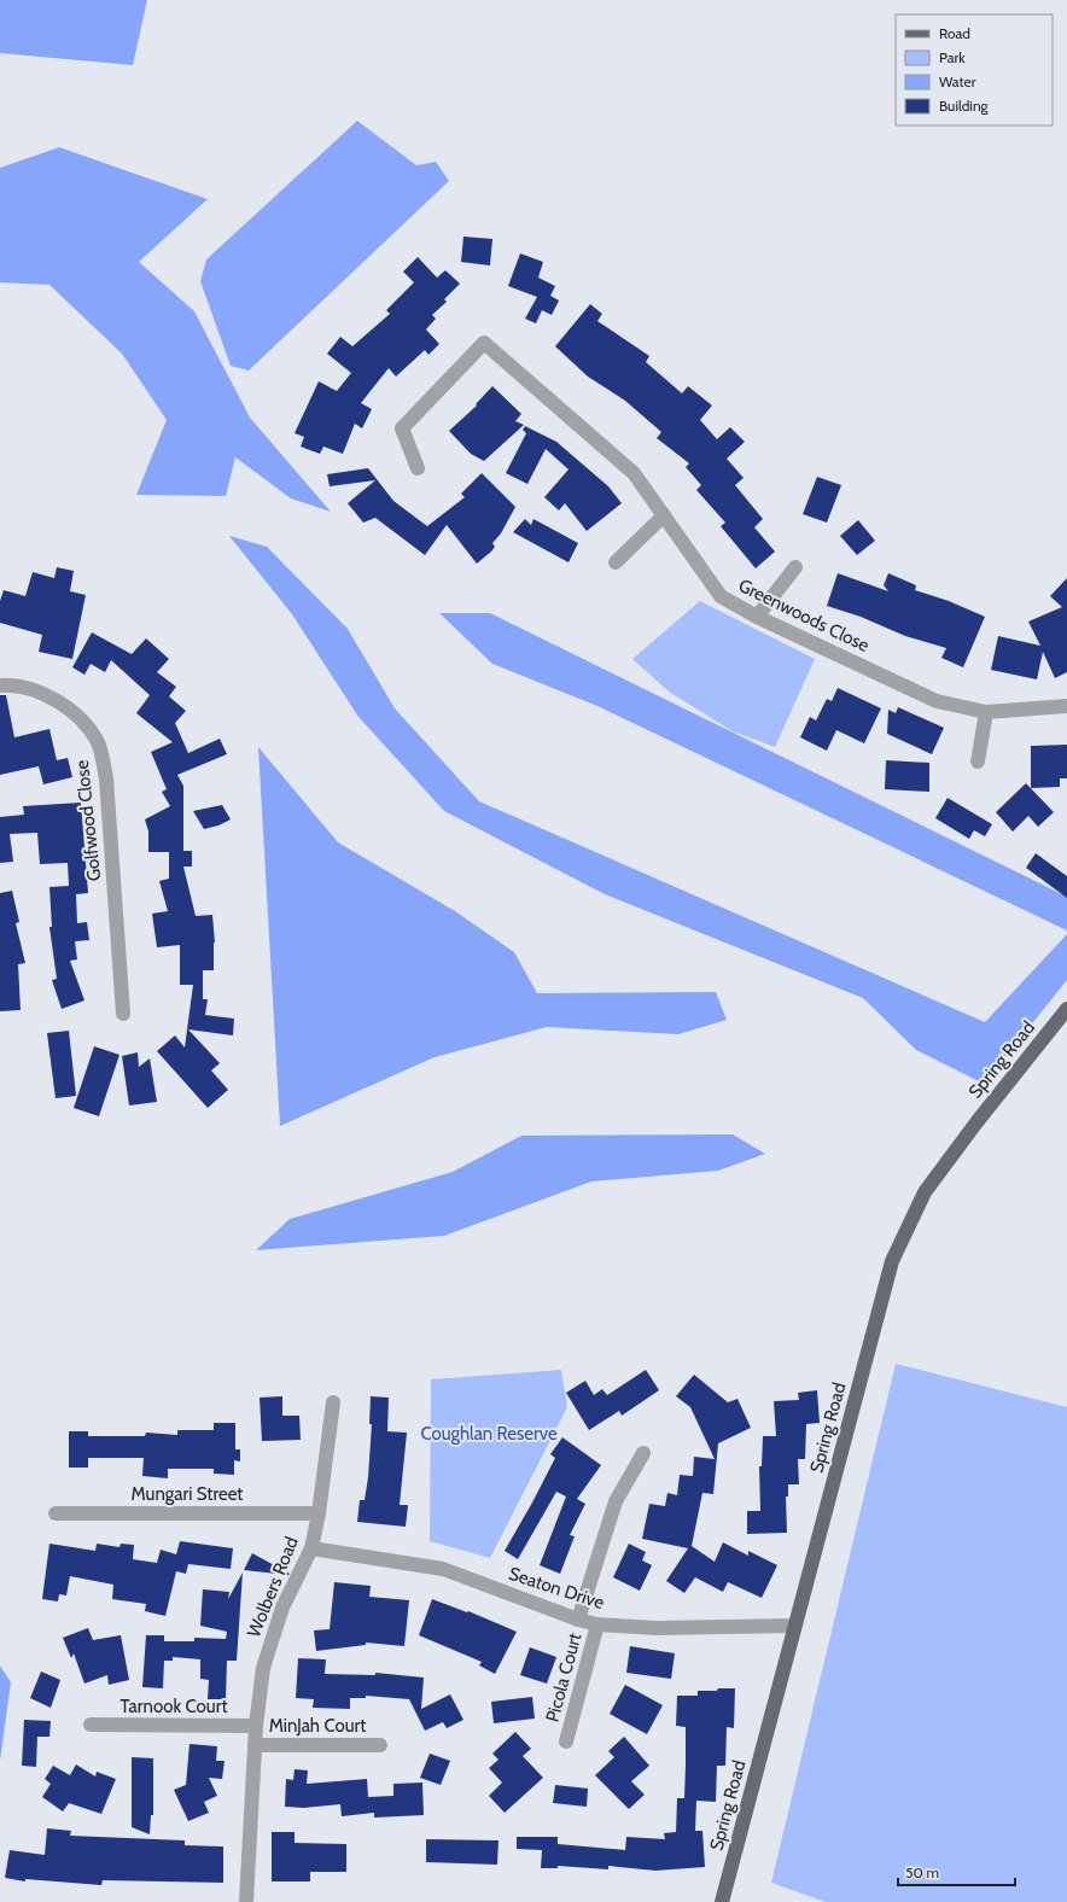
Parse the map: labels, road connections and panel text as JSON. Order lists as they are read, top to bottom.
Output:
{
  "streets": {
    "main road": ["Spring Road"],
    "street": [
      "Greenwoods Close",
      "Golfwood Close",
      "Mungari Street",
      "Wolbers Road",
      "Seaton Drive",
      "Picola Court",
      "Tarnook Court",
      "MinJah Court"
    ]
  },
  "crossings": [
    ["Spring Road", "Seaton Drive"],
    ["Mungari Street", "Wolbers Road"],
    ["Wolbers Road", "Seaton Drive"],
    ["Wolbers Road", "Tarnook Court"],
    ["Wolbers Road", "MinJah Court"],
    ["Seaton Drive", "Picola Court"]
  ],
  "parks": ["Coughlan Reserve"],
  "legend": [
    "Road",
    "Park",
    "Water",
    "Building"
  ],
  "scale_bar": "50 m"
}
